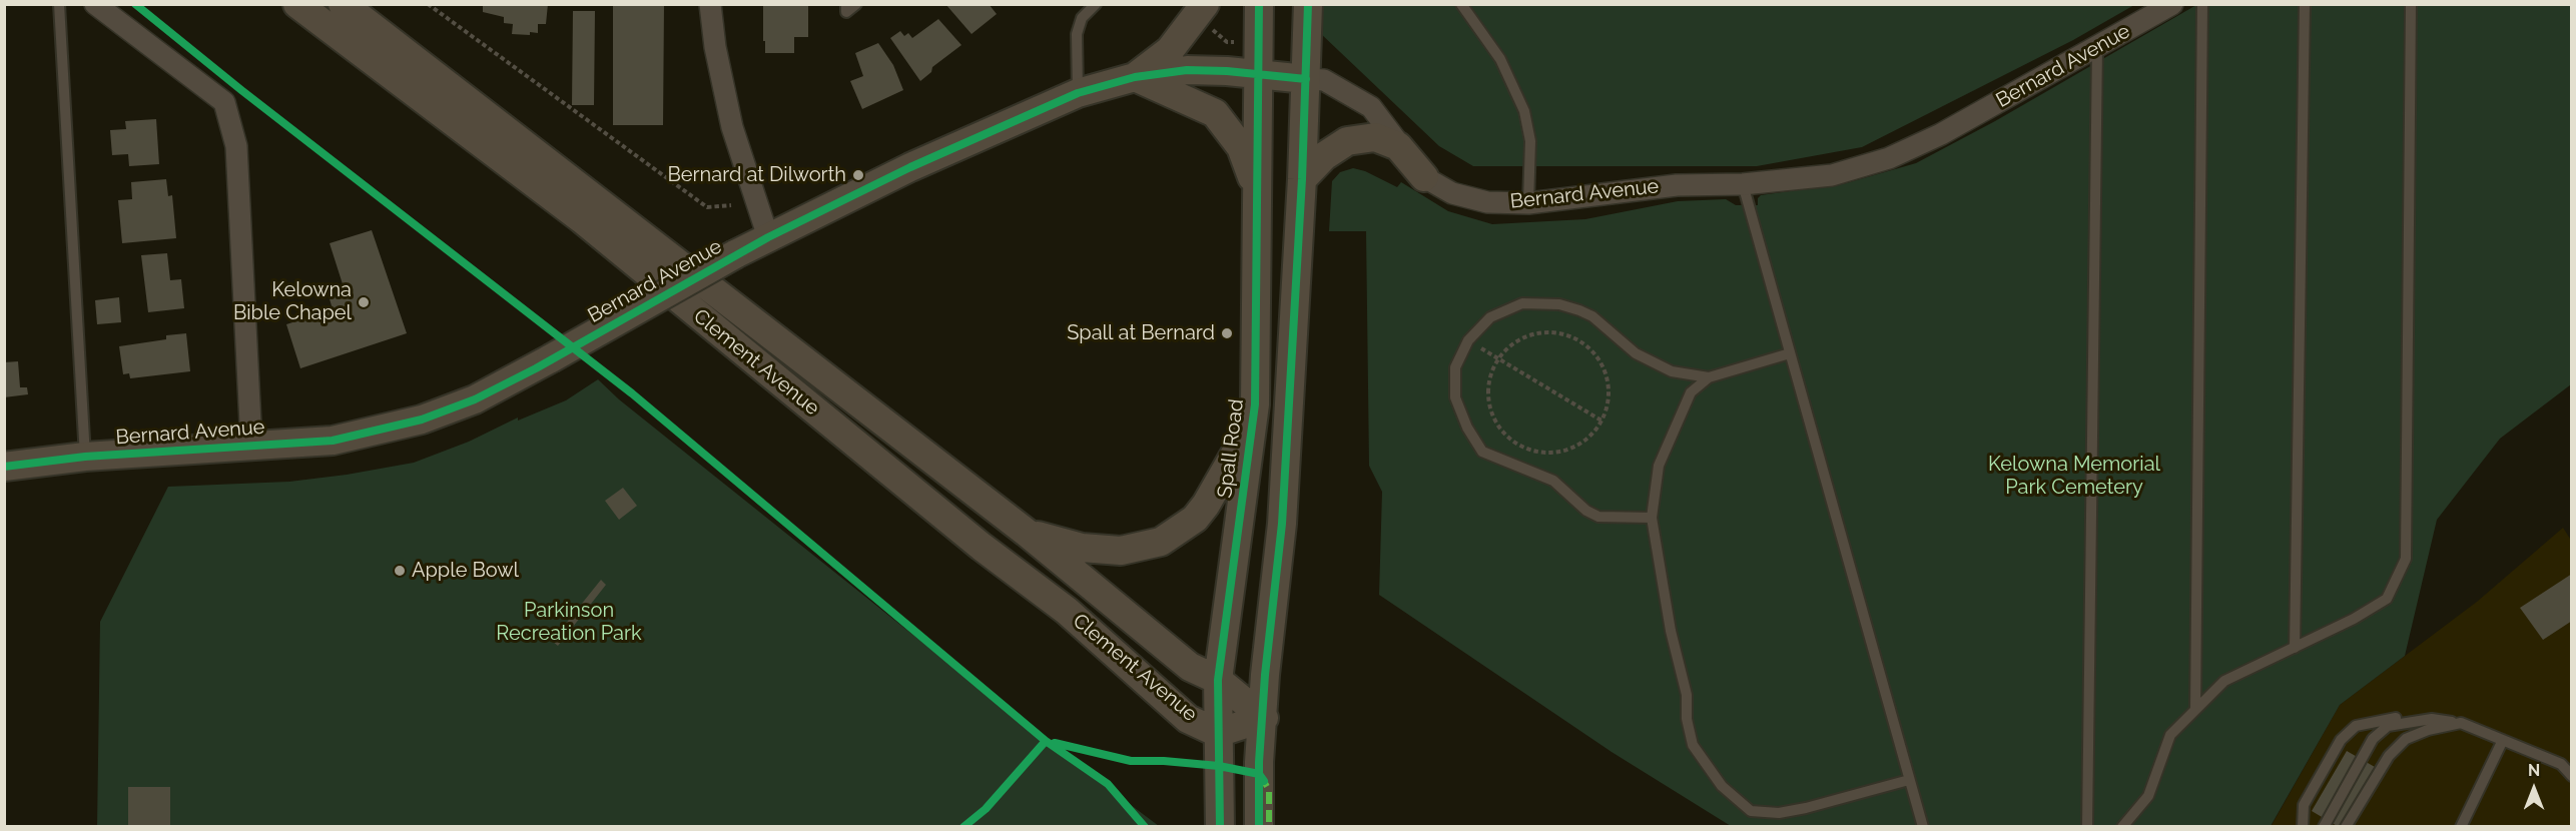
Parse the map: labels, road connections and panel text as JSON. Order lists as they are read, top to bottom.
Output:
{
  "streets": {
    "main road": ["Bernard Avenue", "Clement Avenue", "Spall Road"]
  },
  "crossings": [
    ["Bernard Avenue", "Spall Road"],
    ["Clement Avenue", "Spall Road"]
  ],
  "parks": ["Kelowna Memorial Park Cemetery", "Parkinson Recreation Park"],
  "places": [
    "Bernard at Dilworth",
    "Kelowna Bible Chapel",
    "Spall at Bernard",
    "Apple Bowl"
  ],
  "north": "top"
}
